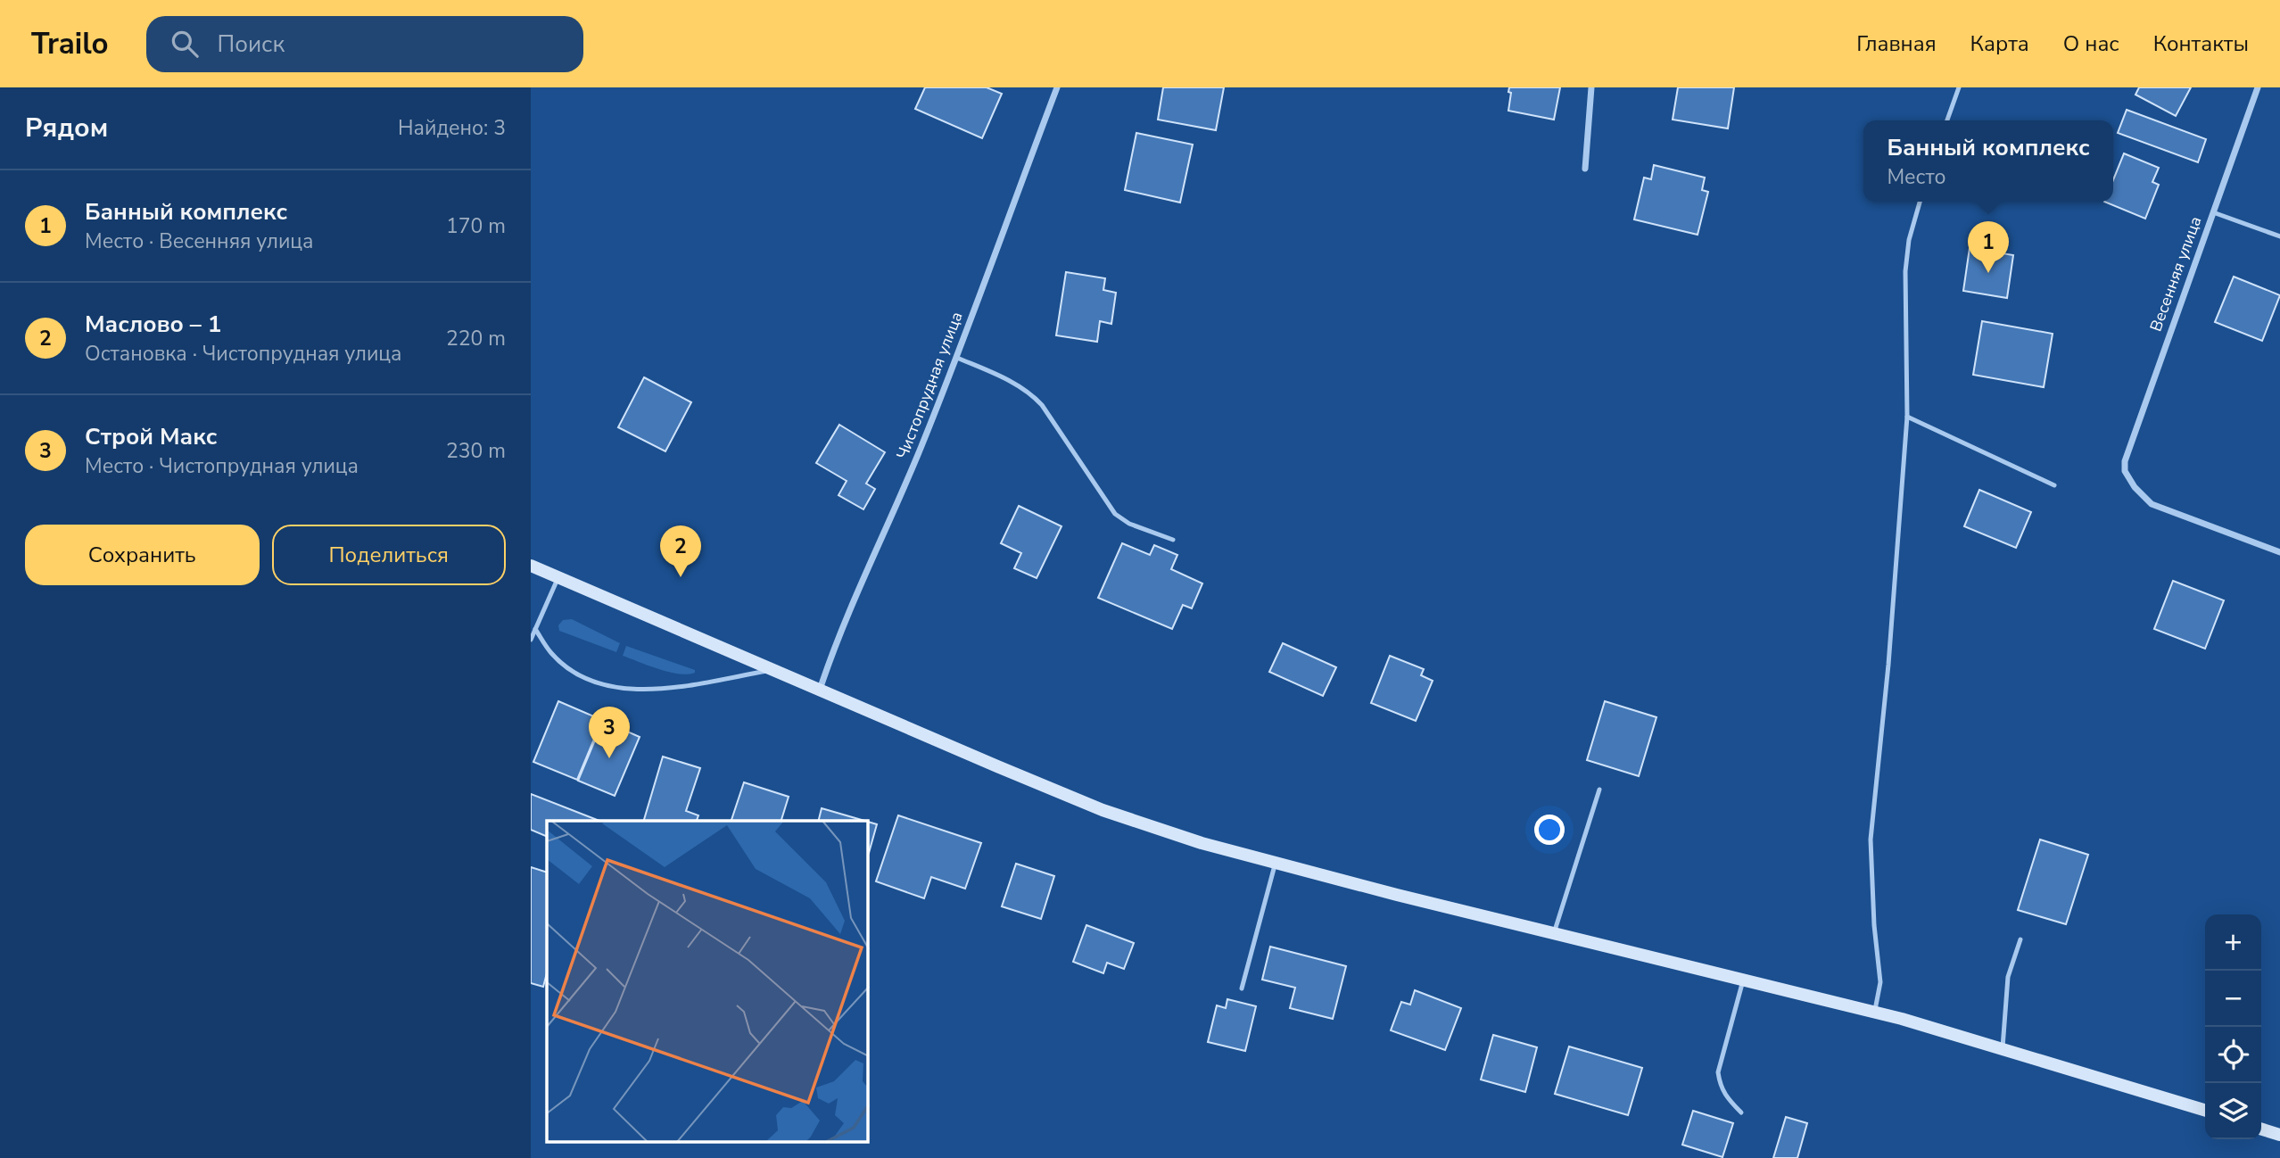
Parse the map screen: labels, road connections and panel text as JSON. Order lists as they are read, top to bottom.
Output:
{
  "streets": {
    "street": ["Весенняя улица", "Чистопрудная улица"]
  },
  "page": {
    "header": "Trailo",
    "search": "Поиск",
    "nav": [
      "Главная",
      "Карта",
      "О нас",
      "Контакты"
    ],
    "heading": ["Рядом", "Найдено: 3"],
    "popup": ["Банный комплекс", "Место"],
    "list": [
      {
        "mark": "1",
        "name": "Банный комплекс",
        "note": "Место · Весенняя улица",
        "value": "170 m"
      },
      {
        "mark": "2",
        "name": "Маслово – 1",
        "note": "Остановка · Чистопрудная улица",
        "value": "220 m"
      },
      {
        "mark": "3",
        "name": "Строй Макс",
        "note": "Место · Чистопрудная улица",
        "value": "230 m"
      }
    ],
    "pins": ["1", "2", "3"],
    "buttons": ["Сохранить", "Поделиться"],
    "map_buttons": ["+", "−"]
  }
}
